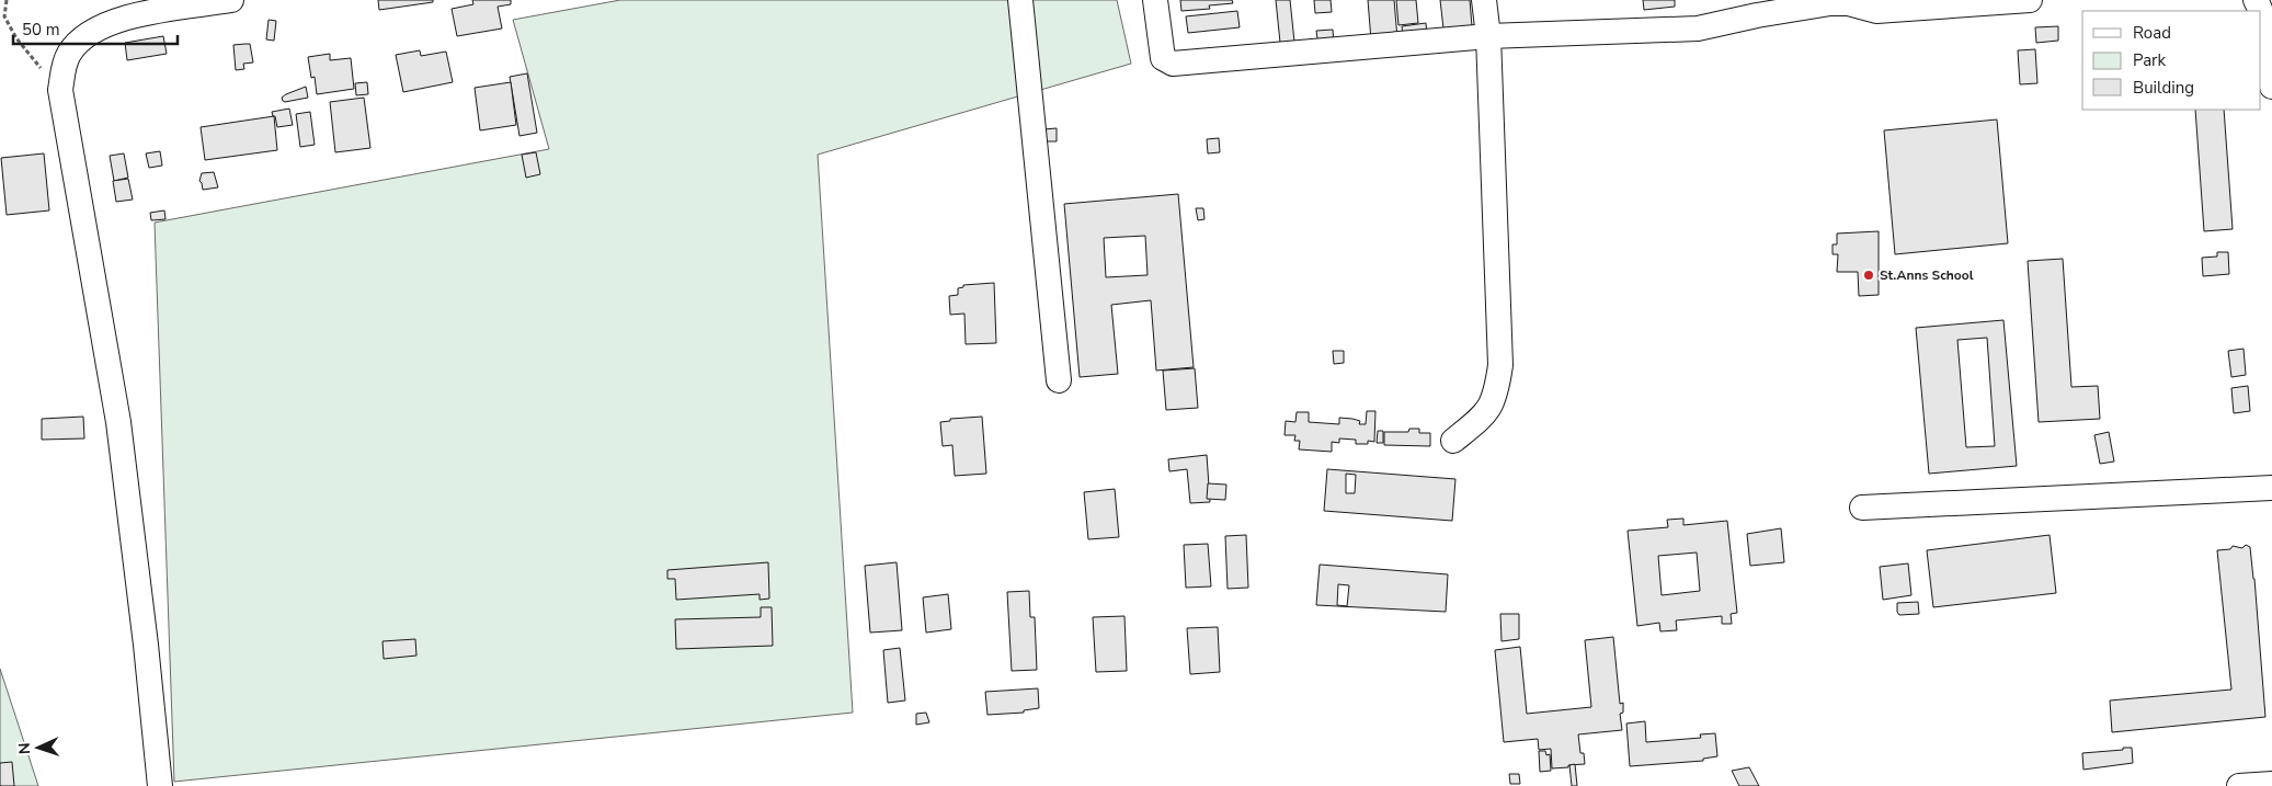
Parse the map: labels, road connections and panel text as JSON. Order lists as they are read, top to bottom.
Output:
{
  "places": ["St.Anns School"],
  "legend": ["Road", "Park", "Building"],
  "scale_bar": "50 m",
  "north": "left"
}
